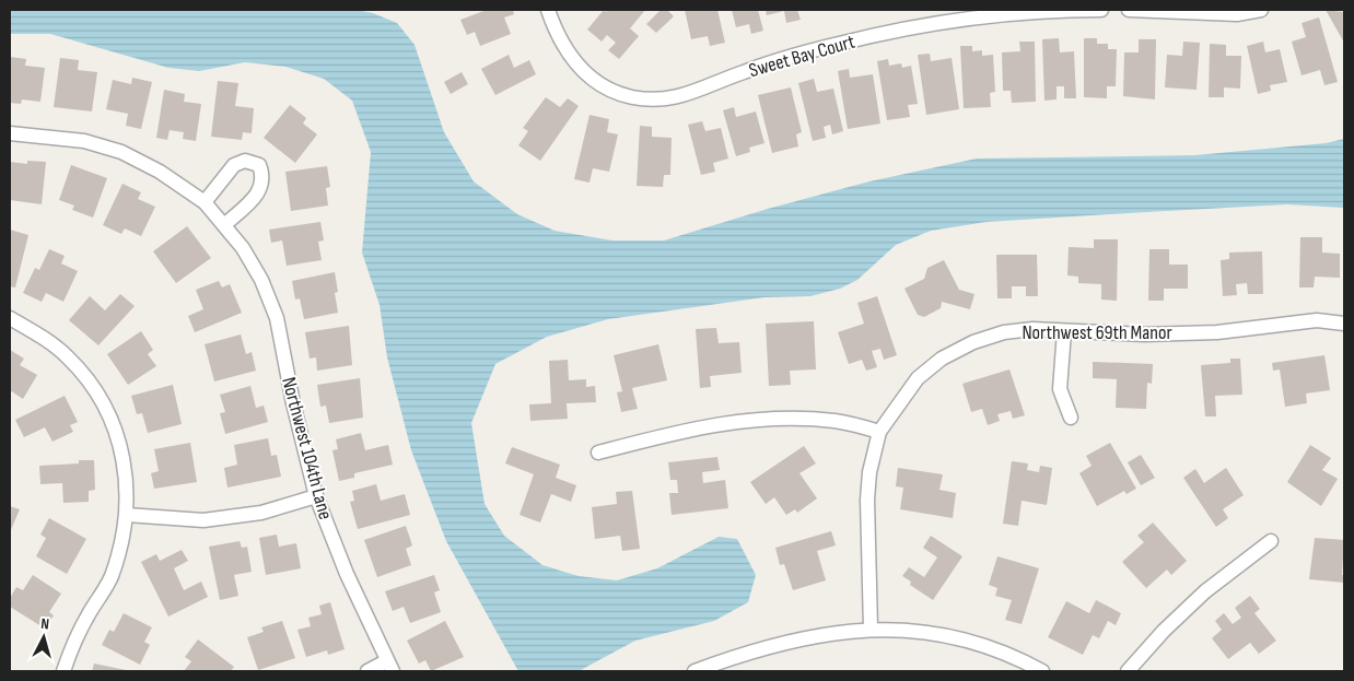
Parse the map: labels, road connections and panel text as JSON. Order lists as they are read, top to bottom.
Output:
{
  "streets": {
    "street": ["Sweet Bay Court", "Northwest 69th Manor", "Northwest 104th Lane"]
  },
  "north": "top"
}
